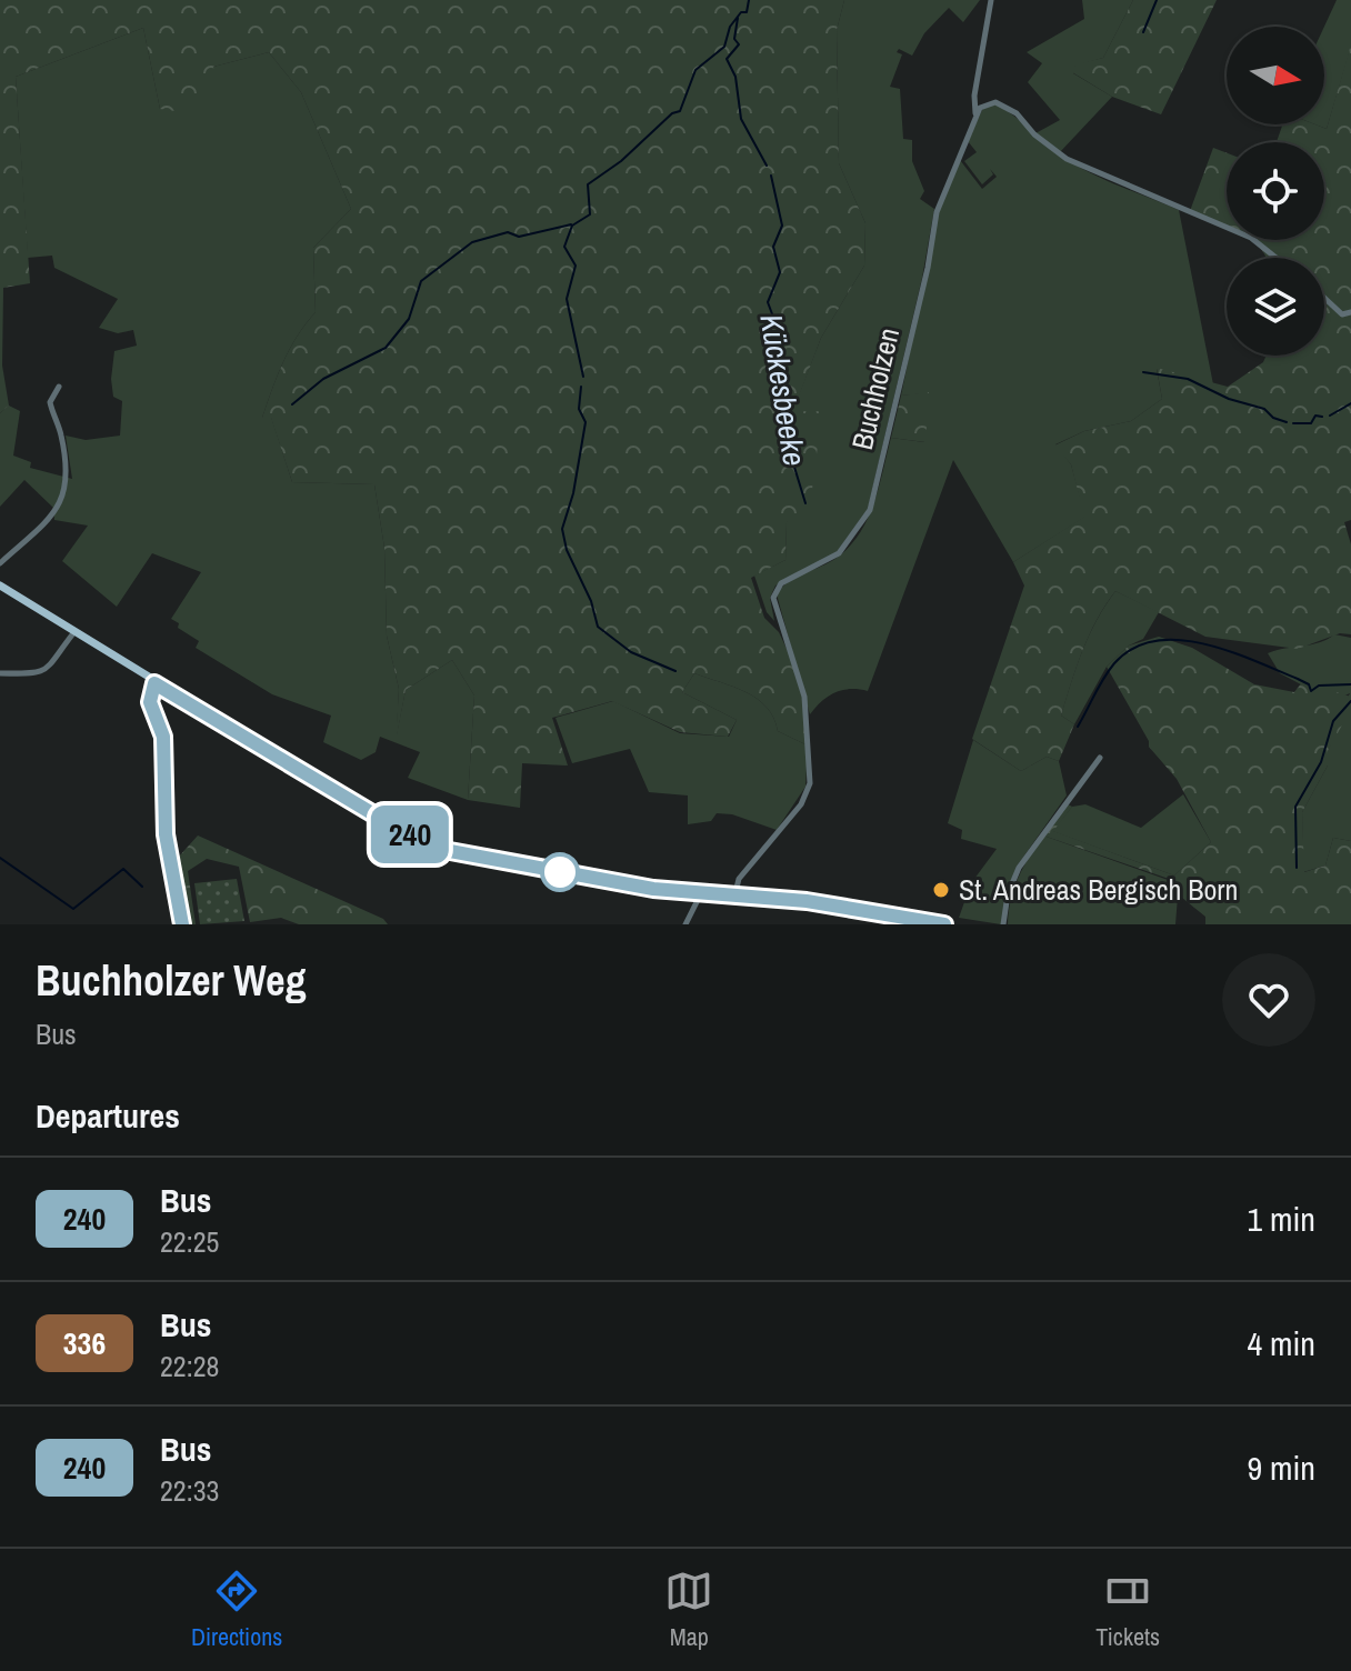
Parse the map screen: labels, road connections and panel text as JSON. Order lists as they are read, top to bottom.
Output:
{
  "streets": {
    "street": ["Buchholzen"]
  },
  "water": ["Kückesbeeke"],
  "places": ["St. Andreas Bergisch Born"],
  "lines": ["bus line 240"],
  "north": "right",
  "page": {
    "on_map": "240",
    "heading": [
      ["Buchholzer Weg", "Bus"],
      "Departures"
    ],
    "list": [
      {
        "mark": "240",
        "name": "Bus",
        "note": "22:25",
        "value": "1 min"
      },
      {
        "mark": "336",
        "name": "Bus",
        "note": "22:28",
        "value": "4 min"
      },
      {
        "mark": "240",
        "name": "Bus",
        "note": "22:33",
        "value": "9 min"
      }
    ],
    "tabs": ["Directions", "Map", "Tickets"]
  }
}
